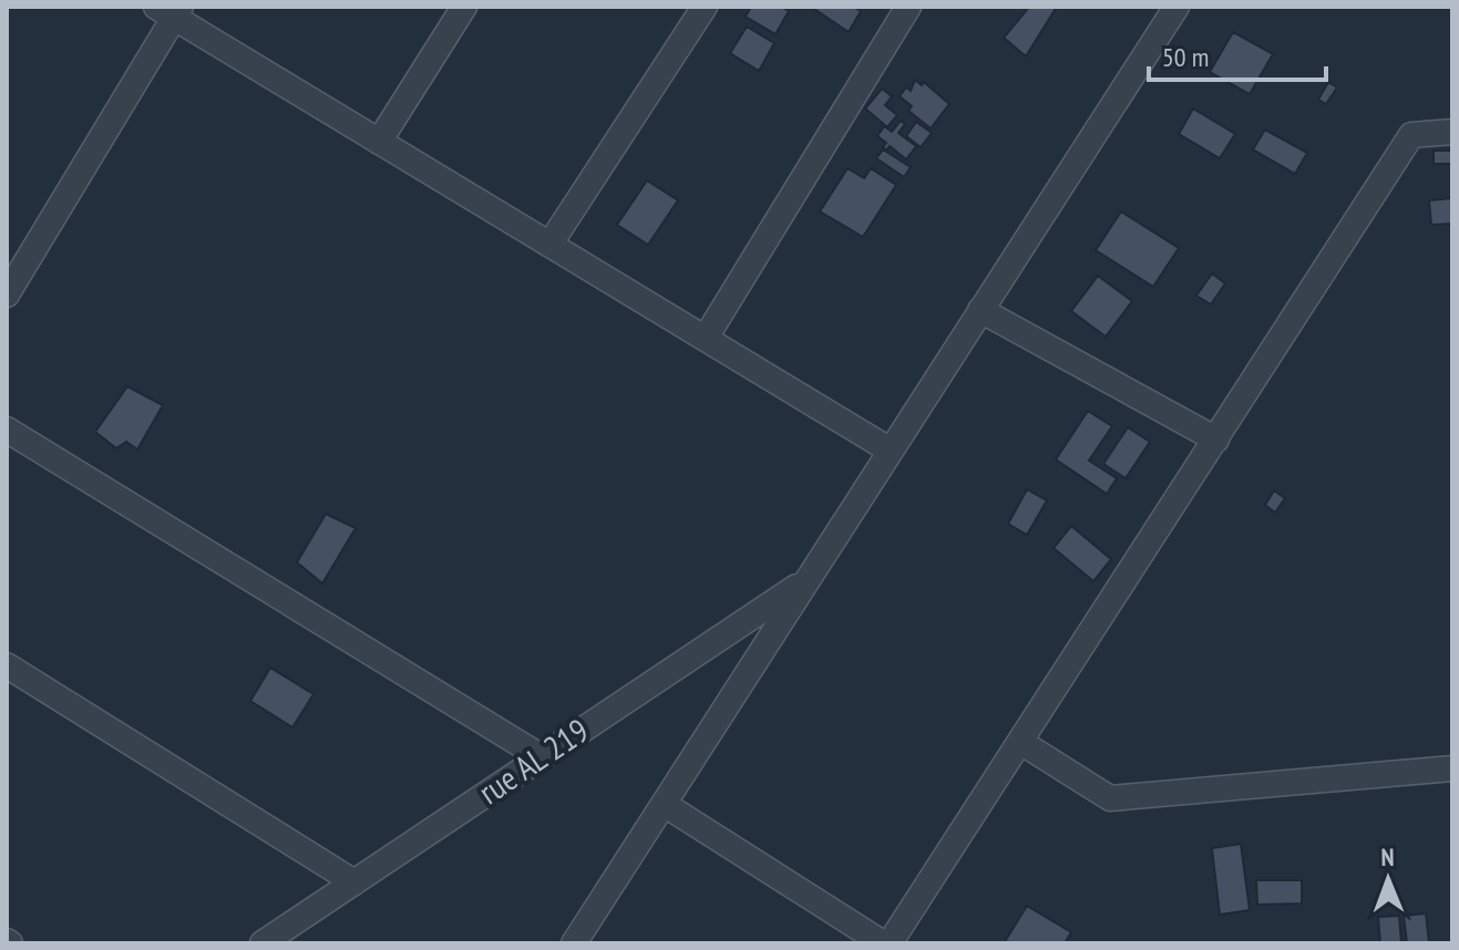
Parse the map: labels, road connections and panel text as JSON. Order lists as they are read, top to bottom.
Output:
{
  "streets": {
    "street": ["rue AL 219"]
  },
  "scale_bar": "50 m",
  "north": "top"
}
